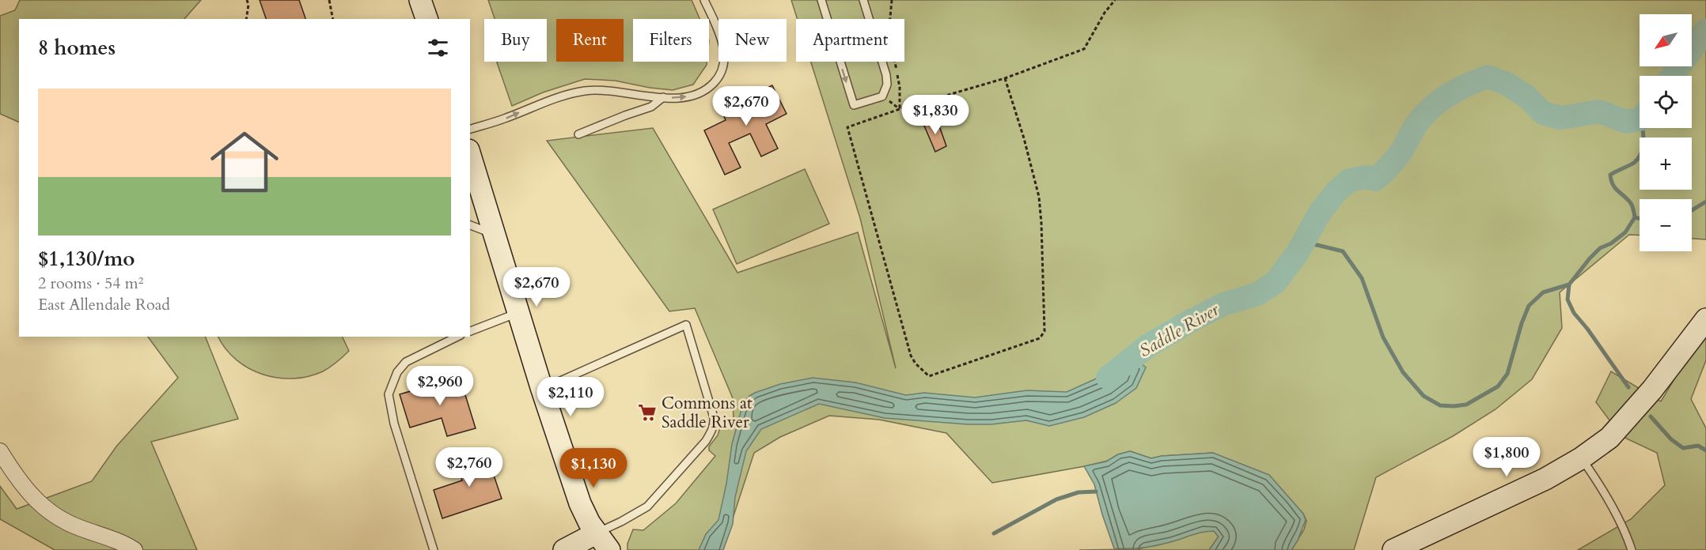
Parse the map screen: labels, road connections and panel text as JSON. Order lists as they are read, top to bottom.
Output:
{
  "water": ["Saddle River"],
  "places": {
    "supermarket": ["Commons at Saddle River"]
  },
  "north": "bottom left",
  "page": {
    "map_buttons": ["+", "−"],
    "chip": [
      "Buy",
      "Rent",
      "Filters",
      "New",
      "Apartment"
    ],
    "heading": "8 homes",
    "list": [
      {
        "name": "$1,130/mo",
        "note": "2 rooms · 54 m² · East Allendale Road"
      }
    ],
    "price": [
      "$2,670",
      "$1,830",
      "$2,670",
      "$2,960",
      "$2,110",
      "$1,800",
      "$2,760",
      "$1,130"
    ]
  }
}
